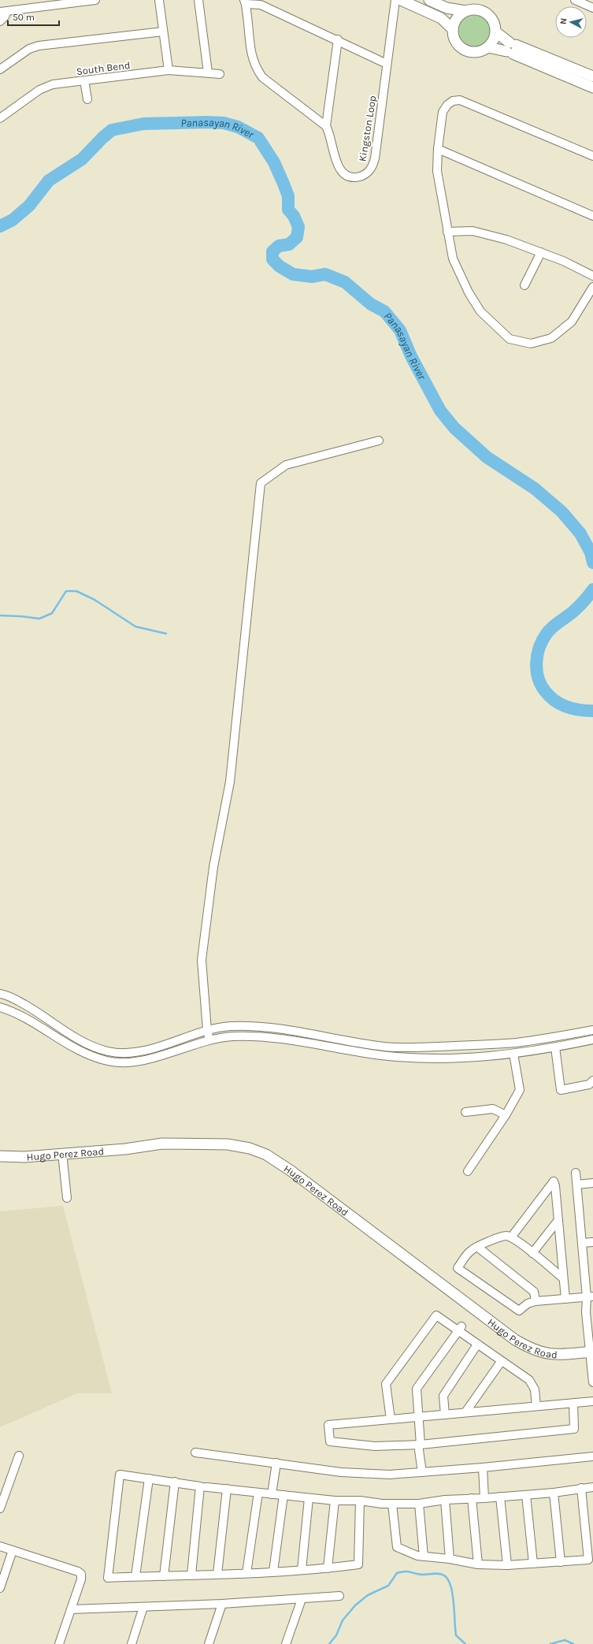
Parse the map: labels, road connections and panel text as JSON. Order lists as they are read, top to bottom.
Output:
{
  "streets": {
    "street": ["South Bend", "Kingston Loop", "Hugo Perez Road"]
  },
  "water": ["Panasayan River"],
  "scale_bar": "50 m",
  "north": "left"
}
